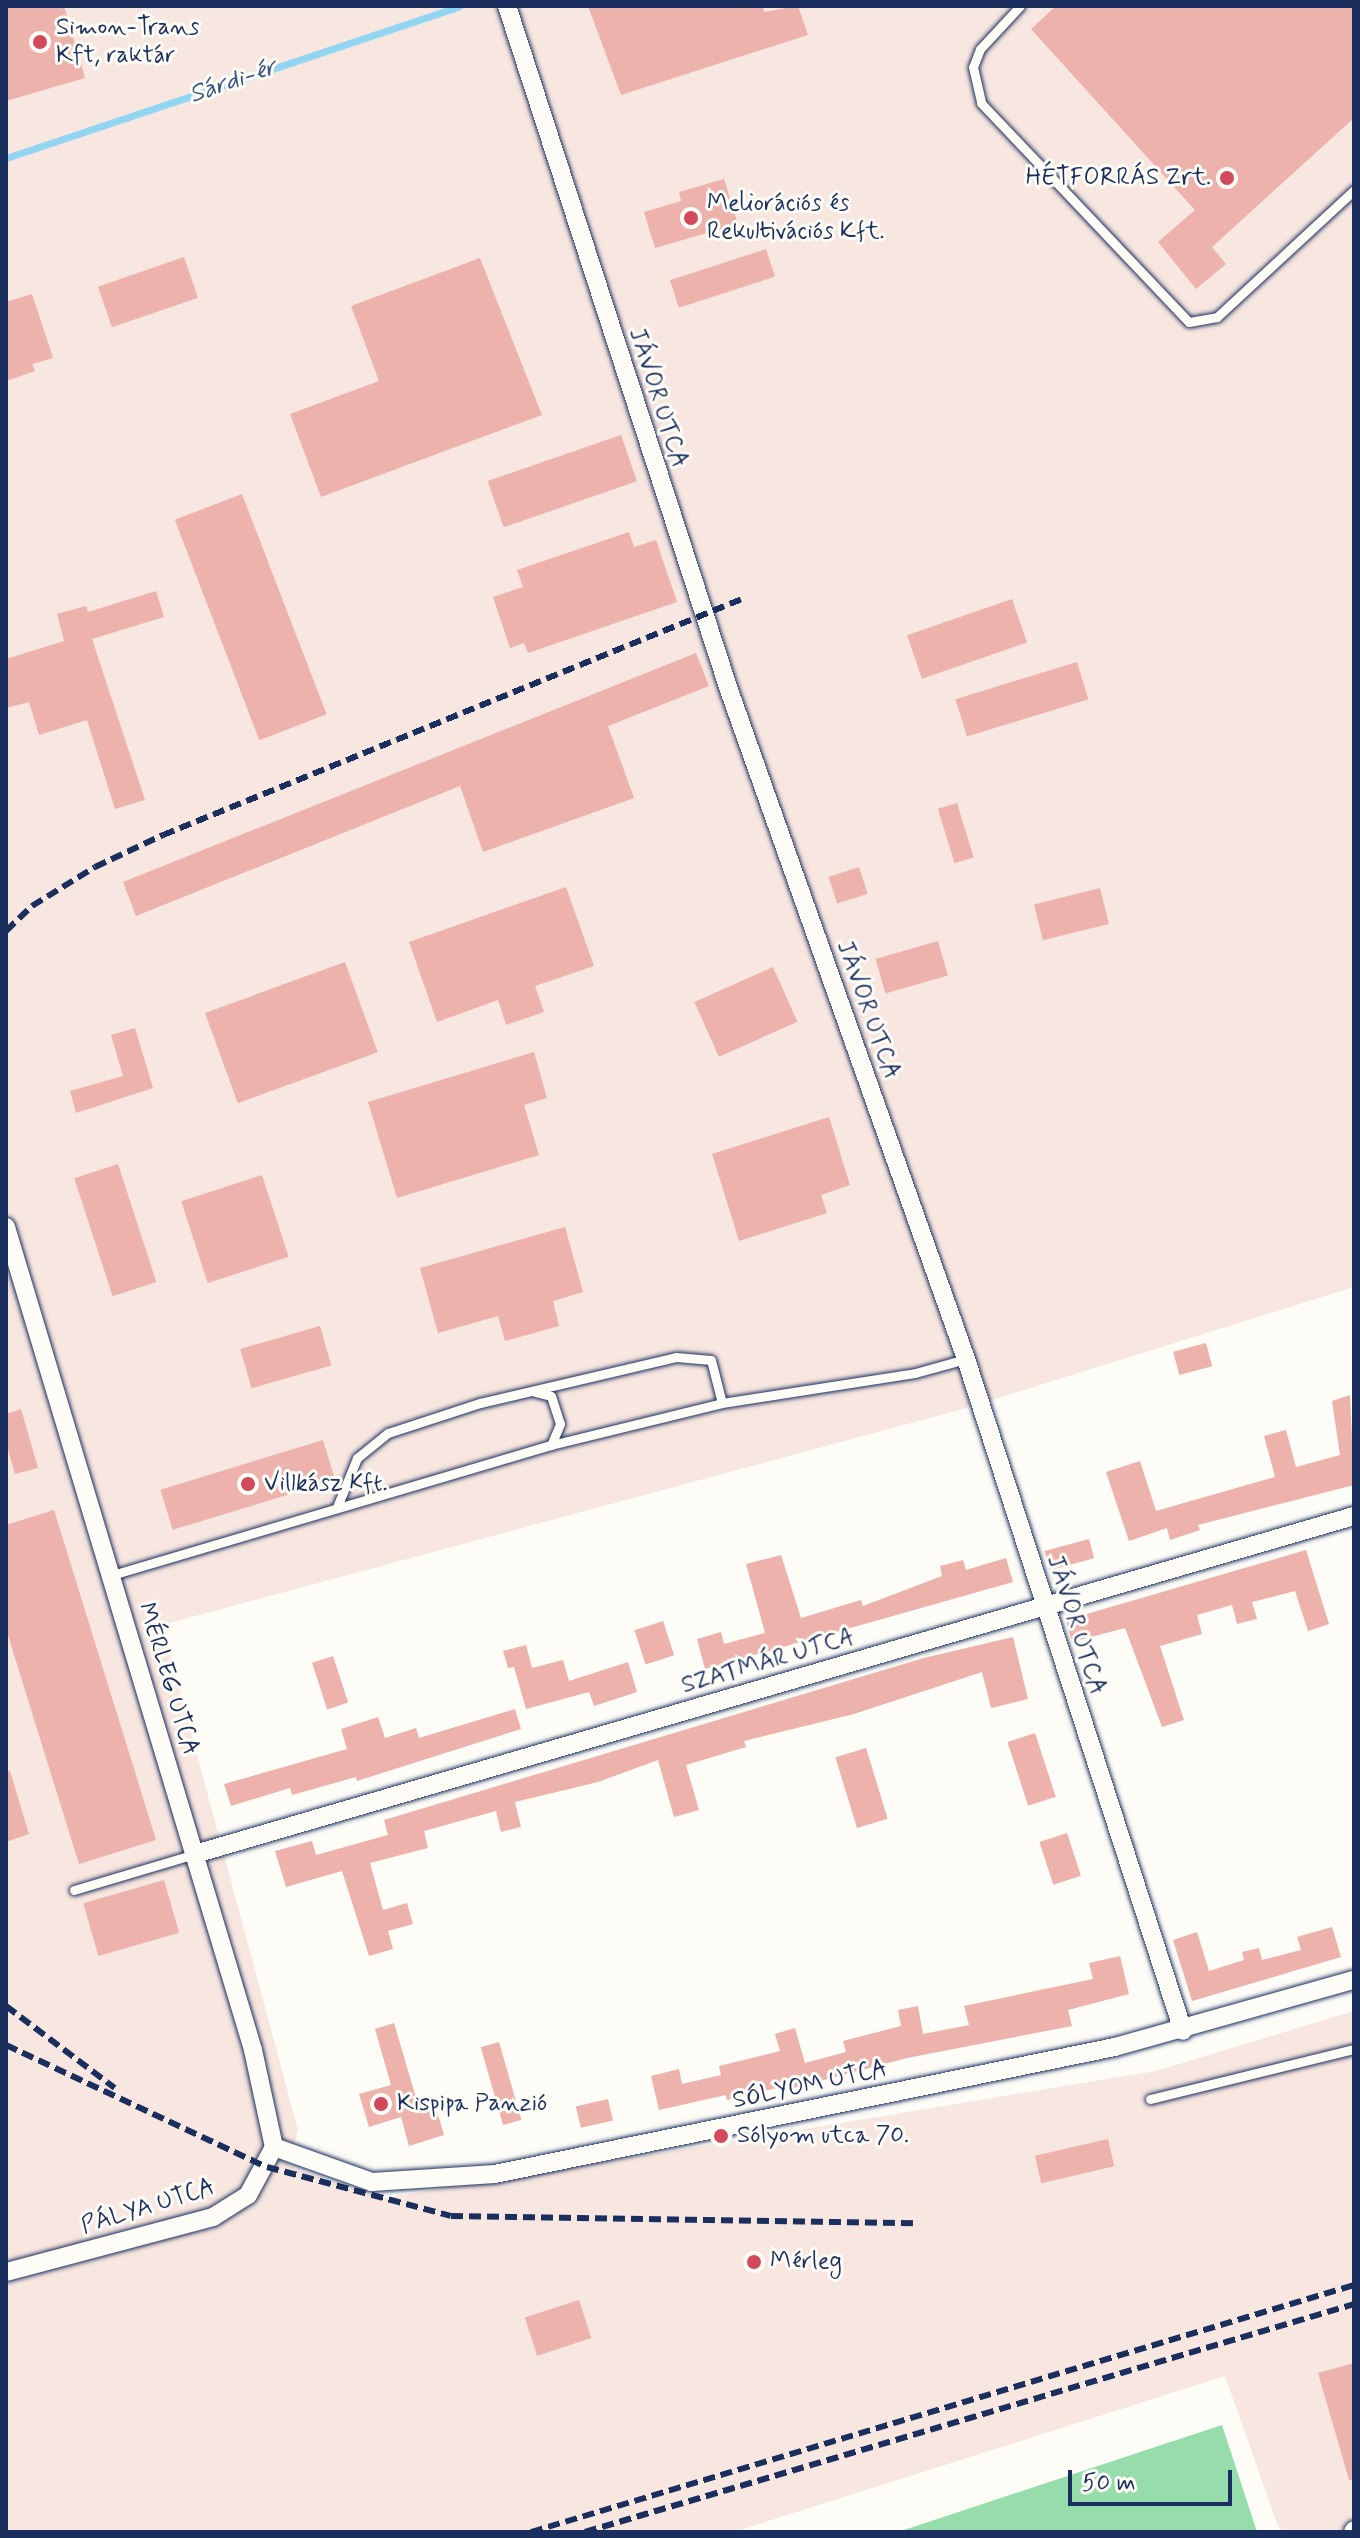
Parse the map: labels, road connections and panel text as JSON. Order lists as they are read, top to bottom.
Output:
{
  "streets": {
    "street": [
      "JÁVOR UTCA",
      "SZATMÁR UTCA",
      "MÉRLEG UTCA",
      "SÓLYOM UTCA",
      "PÁLYA UTCA"
    ]
  },
  "crossings": [
    ["JÁVOR UTCA", "SZATMÁR UTCA"],
    ["JÁVOR UTCA", "SÓLYOM UTCA"],
    ["SZATMÁR UTCA", "MÉRLEG UTCA"],
    ["MÉRLEG UTCA", "SÓLYOM UTCA"],
    ["MÉRLEG UTCA", "PÁLYA UTCA"],
    ["SÓLYOM UTCA", "PÁLYA UTCA"]
  ],
  "water": ["Sárdi-ér"],
  "places": [
    "Simon-Trans Kft, raktár",
    "HÉTFORRÁS Zrt.",
    "Meliorációs és Rekultivációs Kft.",
    "Villkász Kft.",
    "Kispipa Panzió",
    "Sólyom utca 70.",
    "Mérleg"
  ],
  "scale_bar": "50 m"
}
